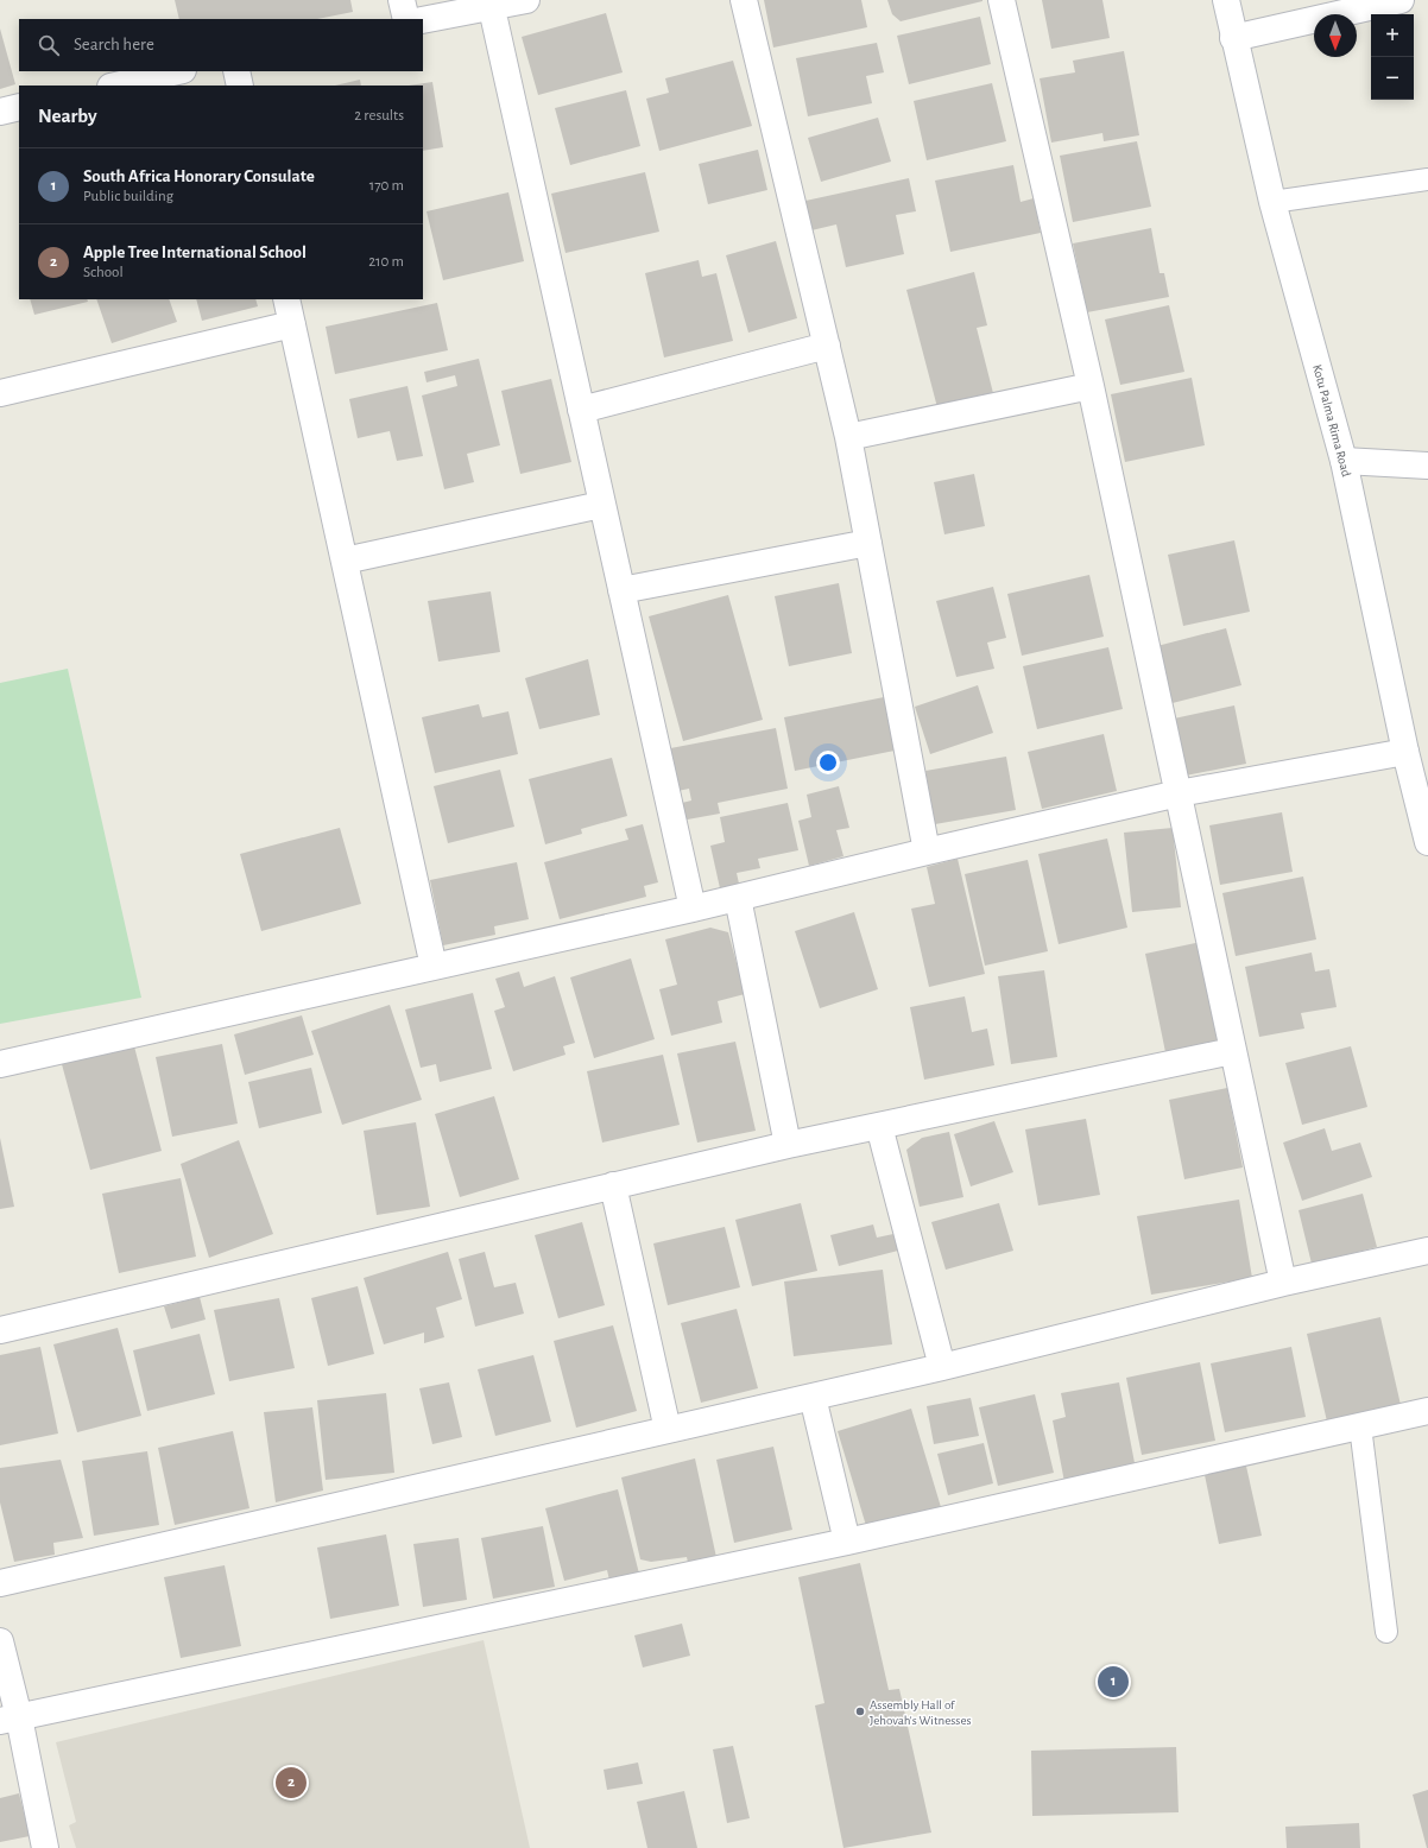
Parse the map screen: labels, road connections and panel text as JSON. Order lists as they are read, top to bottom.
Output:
{
  "streets": {
    "street": ["Kotu Palma Rima Road"]
  },
  "places": ["Assembly Hall of Jehovah's Witnesses"],
  "north": "bottom",
  "page": {
    "map_buttons": ["+", "−"],
    "search": "Search here",
    "heading": ["Nearby", "2 results"],
    "list": [
      {
        "mark": "1",
        "name": "South Africa Honorary Consulate",
        "note": "Public building",
        "value": "170 m"
      },
      {
        "mark": "2",
        "name": "Apple Tree International School",
        "note": "School",
        "value": "210 m"
      }
    ],
    "pins": ["1", "2"]
  }
}
